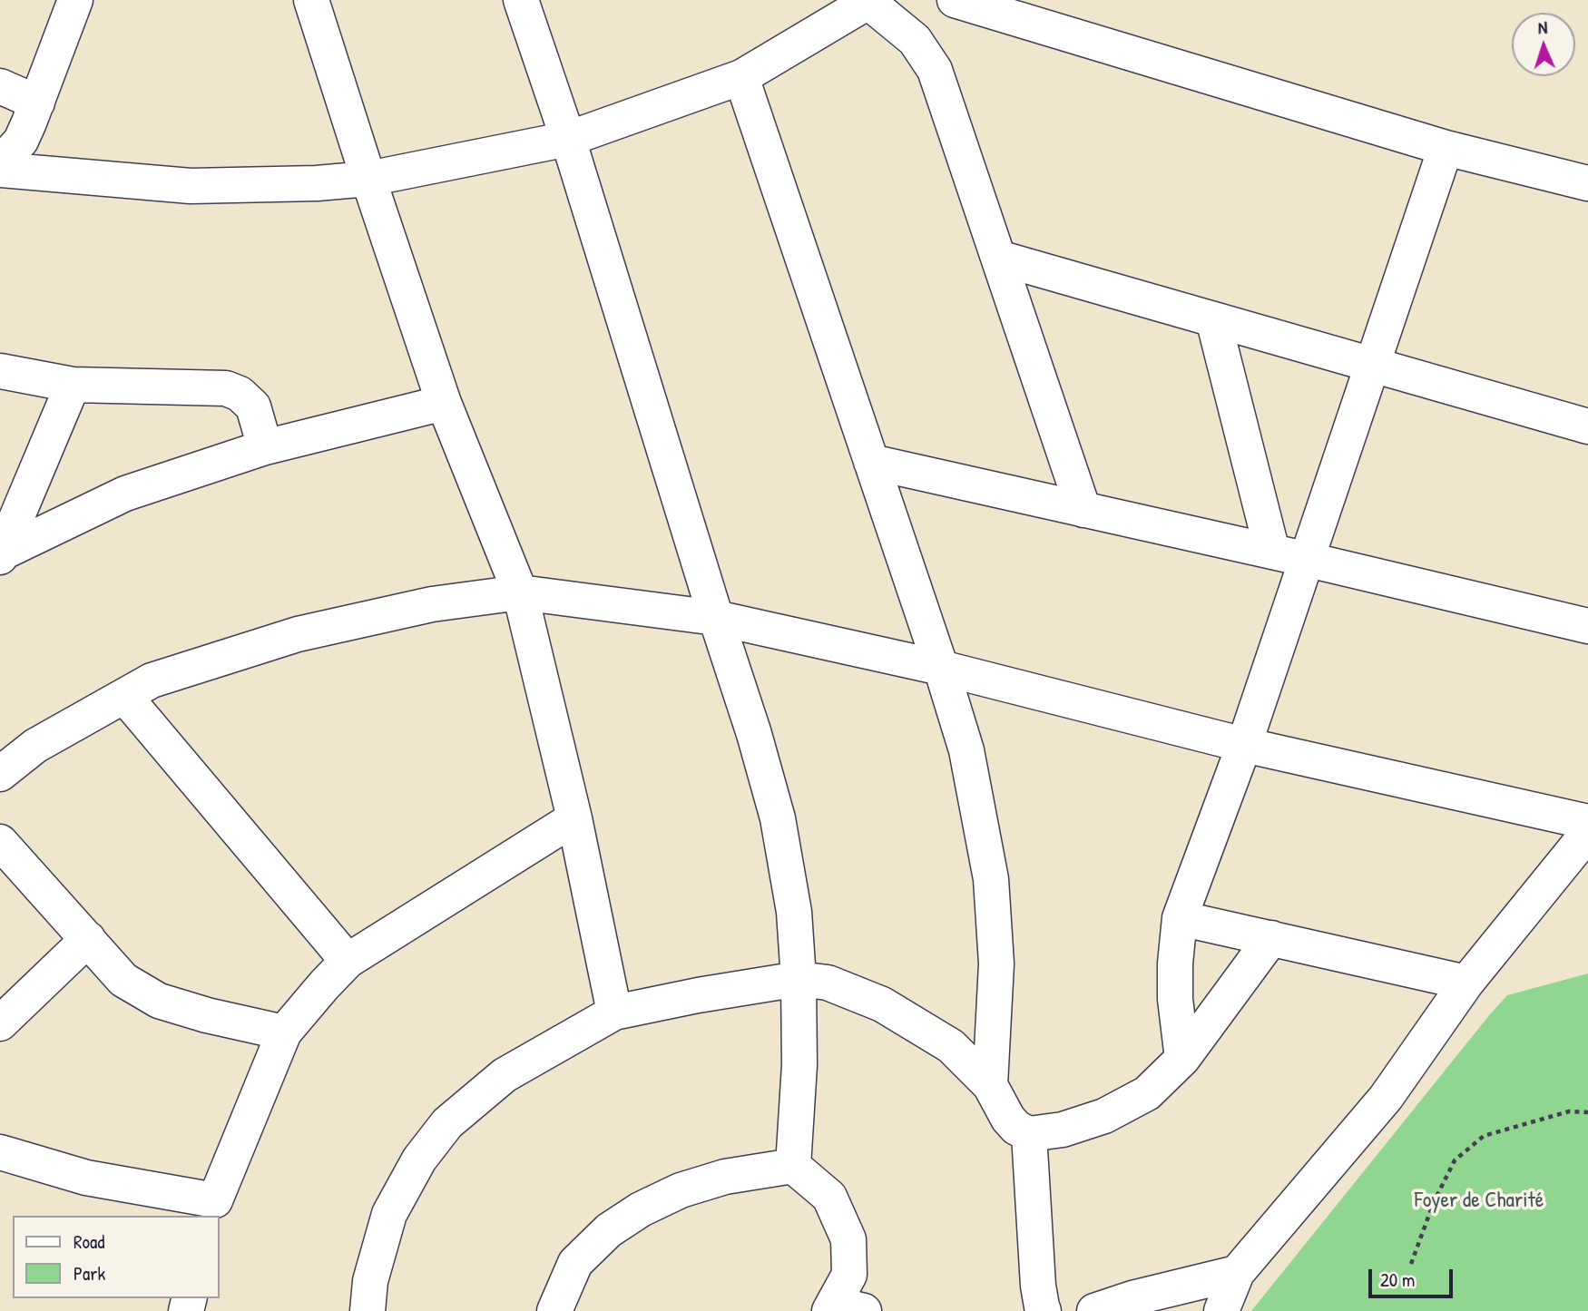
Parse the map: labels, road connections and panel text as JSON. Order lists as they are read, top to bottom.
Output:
{
  "parks": ["Foyer de Charité"],
  "legend": ["Road", "Park"],
  "scale_bar": "20 m",
  "north": "top"
}
